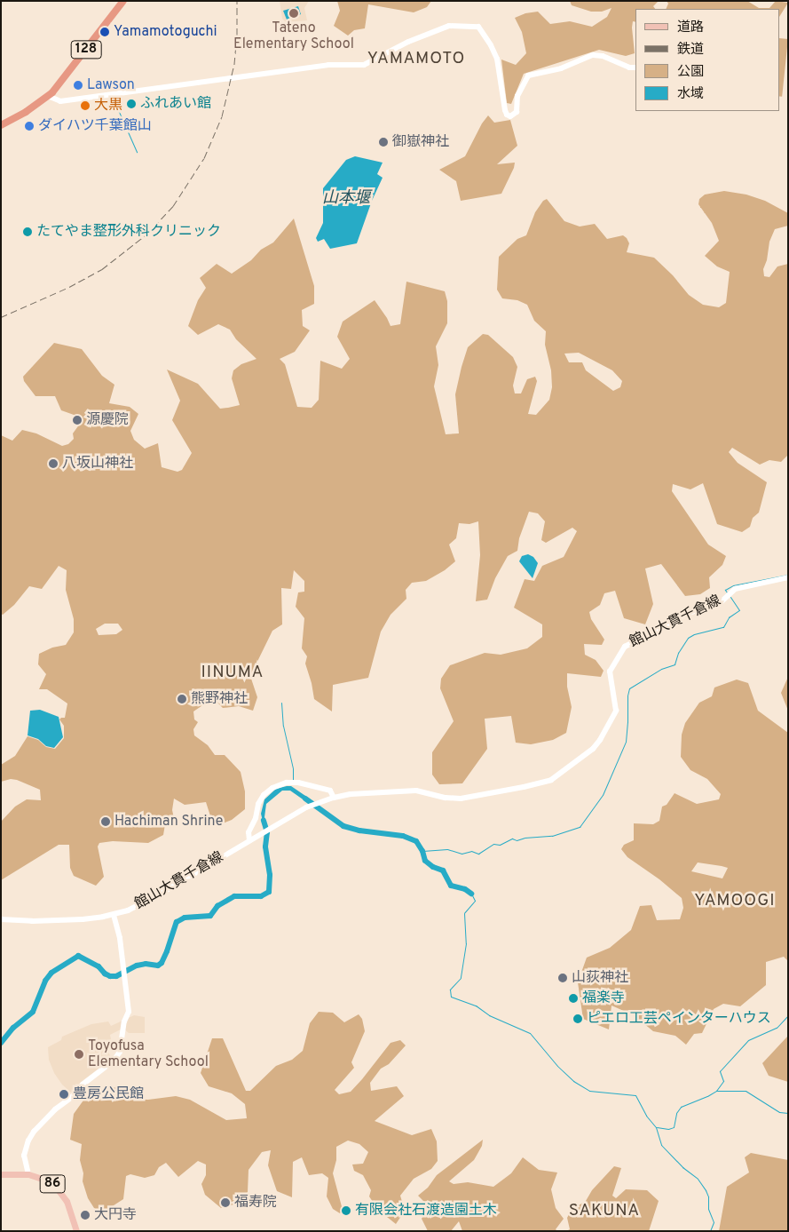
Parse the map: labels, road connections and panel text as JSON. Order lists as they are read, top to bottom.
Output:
{
  "streets": {
    "highway": ["128"],
    "main road": ["館山大貫千倉線", "86"]
  },
  "districts": [
    "YAMAMOTO",
    "IINUMA",
    "YAMOOGI",
    "SAKUNA"
  ],
  "water": ["山本堰"],
  "places": [
    "Tateno Elementary School",
    "Yamamotoguchi",
    "Lawson",
    "ふれあい館",
    "大黒",
    "ダイハツ千葉館山",
    "御嶽神社",
    "たてやま整形外科クリニック",
    "源慶院",
    "八坂山神社",
    "熊野神社",
    "Hachiman Shrine",
    "山荻神社",
    "福楽寺",
    "ピエロ工芸ペインターハウス",
    "Toyofusa Elementary School",
    "豊房公民館",
    "福寿院",
    "有限会社石渡造園土木",
    "大円寺"
  ],
  "legend": [
    "道路",
    "鉄道",
    "公園",
    "水域"
  ]
}
